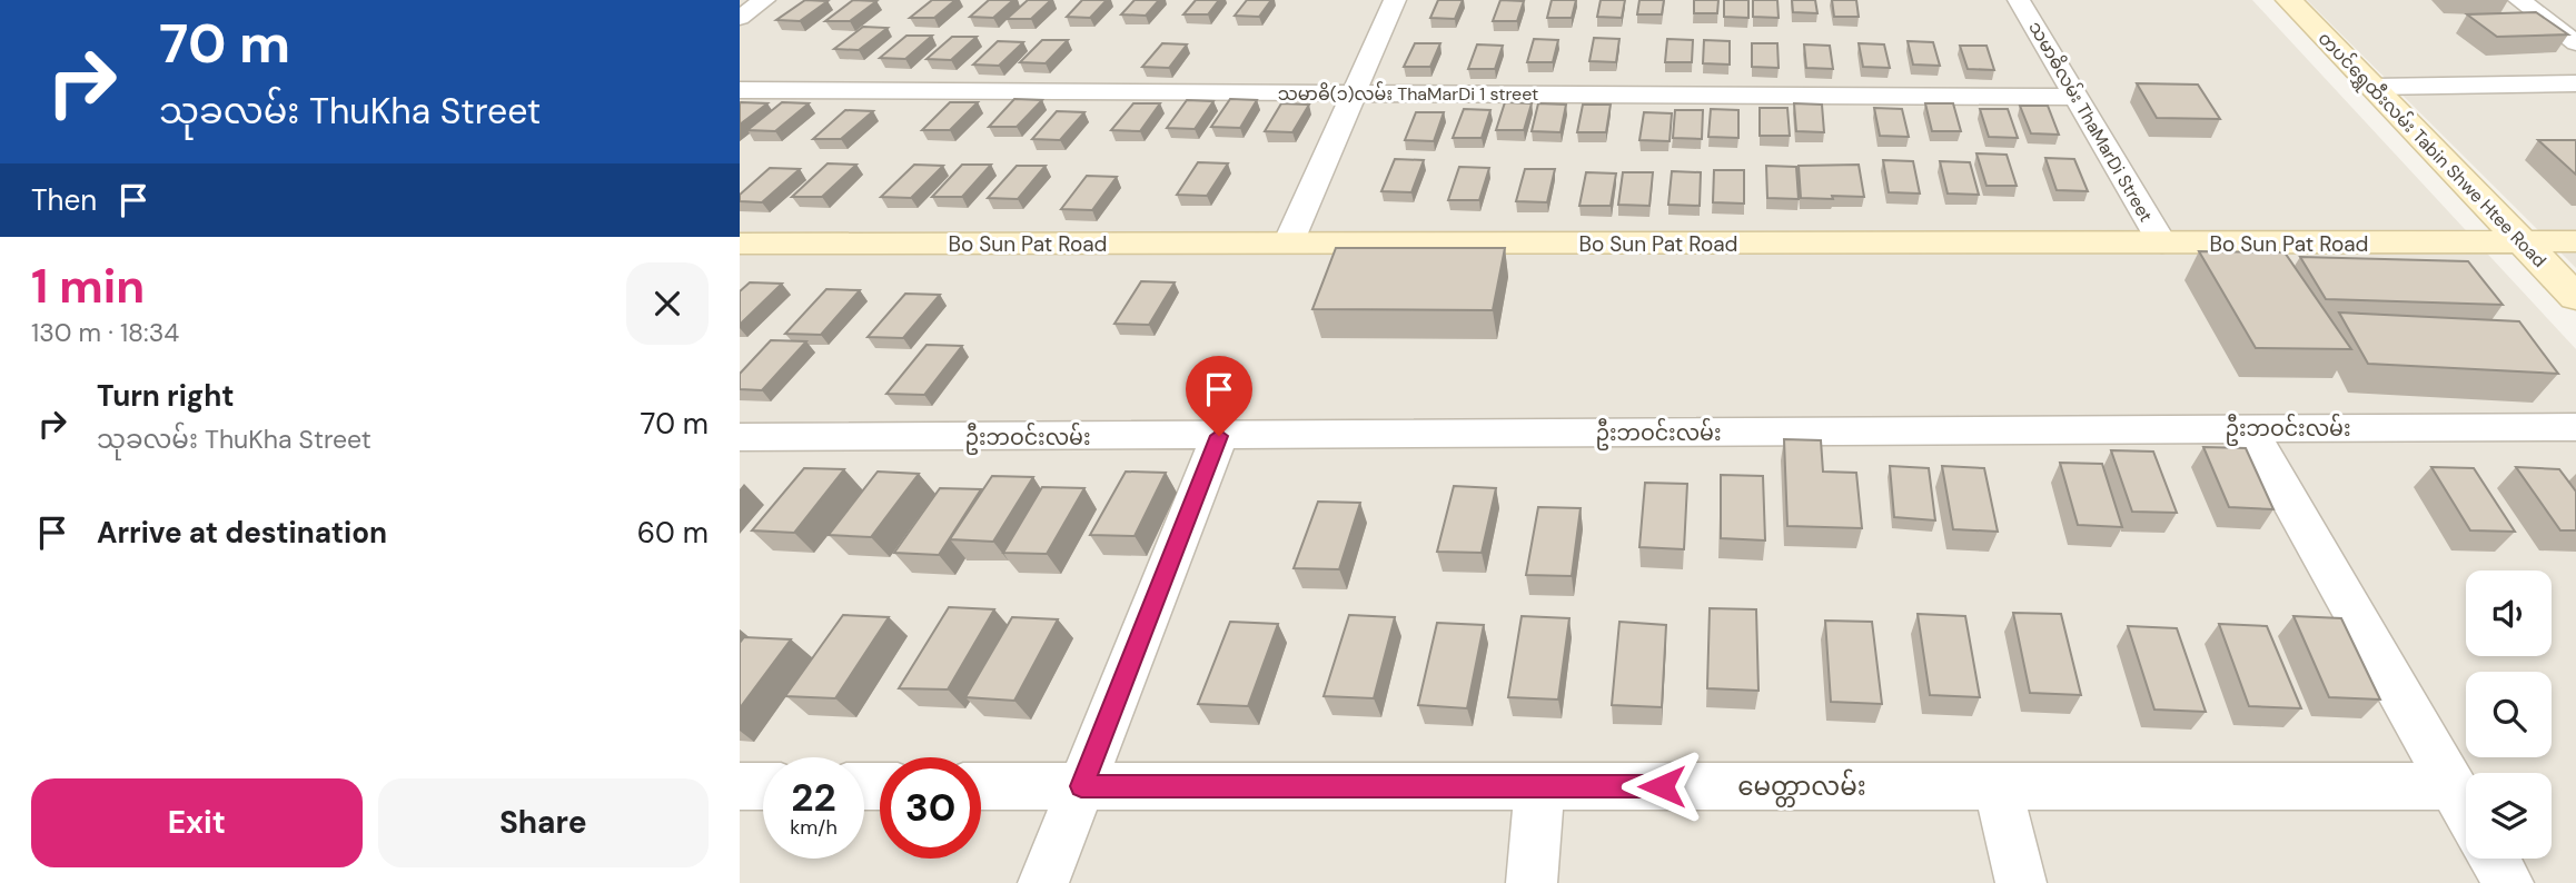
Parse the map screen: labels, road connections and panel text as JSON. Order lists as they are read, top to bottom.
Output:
{
  "streets": {
    "street": [
      "သမာဓိ(၁)လမ်း ThaMarDi 1 street",
      "သမာဓိလမ်း ThaMarDi Street",
      "တပင်ရွှေထီးလမ်း Tabin Shwe Htee Road",
      "Bo Sun Pat Road",
      "ဦးဘဝင်းလမ်း",
      "မေတ္တာလမ်း"
    ]
  },
  "crossings": [
    ["သမာဓိ(၁)လမ်း ThaMarDi 1 street", "သမာဓိလမ်း ThaMarDi Street"],
    ["သမာဓိလမ်း ThaMarDi Street", "Bo Sun Pat Road"],
    ["တပင်ရွှေထီးလမ်း Tabin Shwe Htee Road", "Bo Sun Pat Road"]
  ],
  "page": {
    "turn": ["70 m", "သုခလမ်း ThuKha Street"],
    "then": "Then",
    "heading": ["1 min", "130 m · 18:34"],
    "list": [
      {
        "name": "Turn right",
        "note": "သုခလမ်း ThuKha Street",
        "value": "70 m"
      },
      {
        "name": "Arrive at destination",
        "value": "60 m"
      }
    ],
    "speed": "22 km/h",
    "limit": "30",
    "buttons": ["Exit", "Share"]
  }
}
